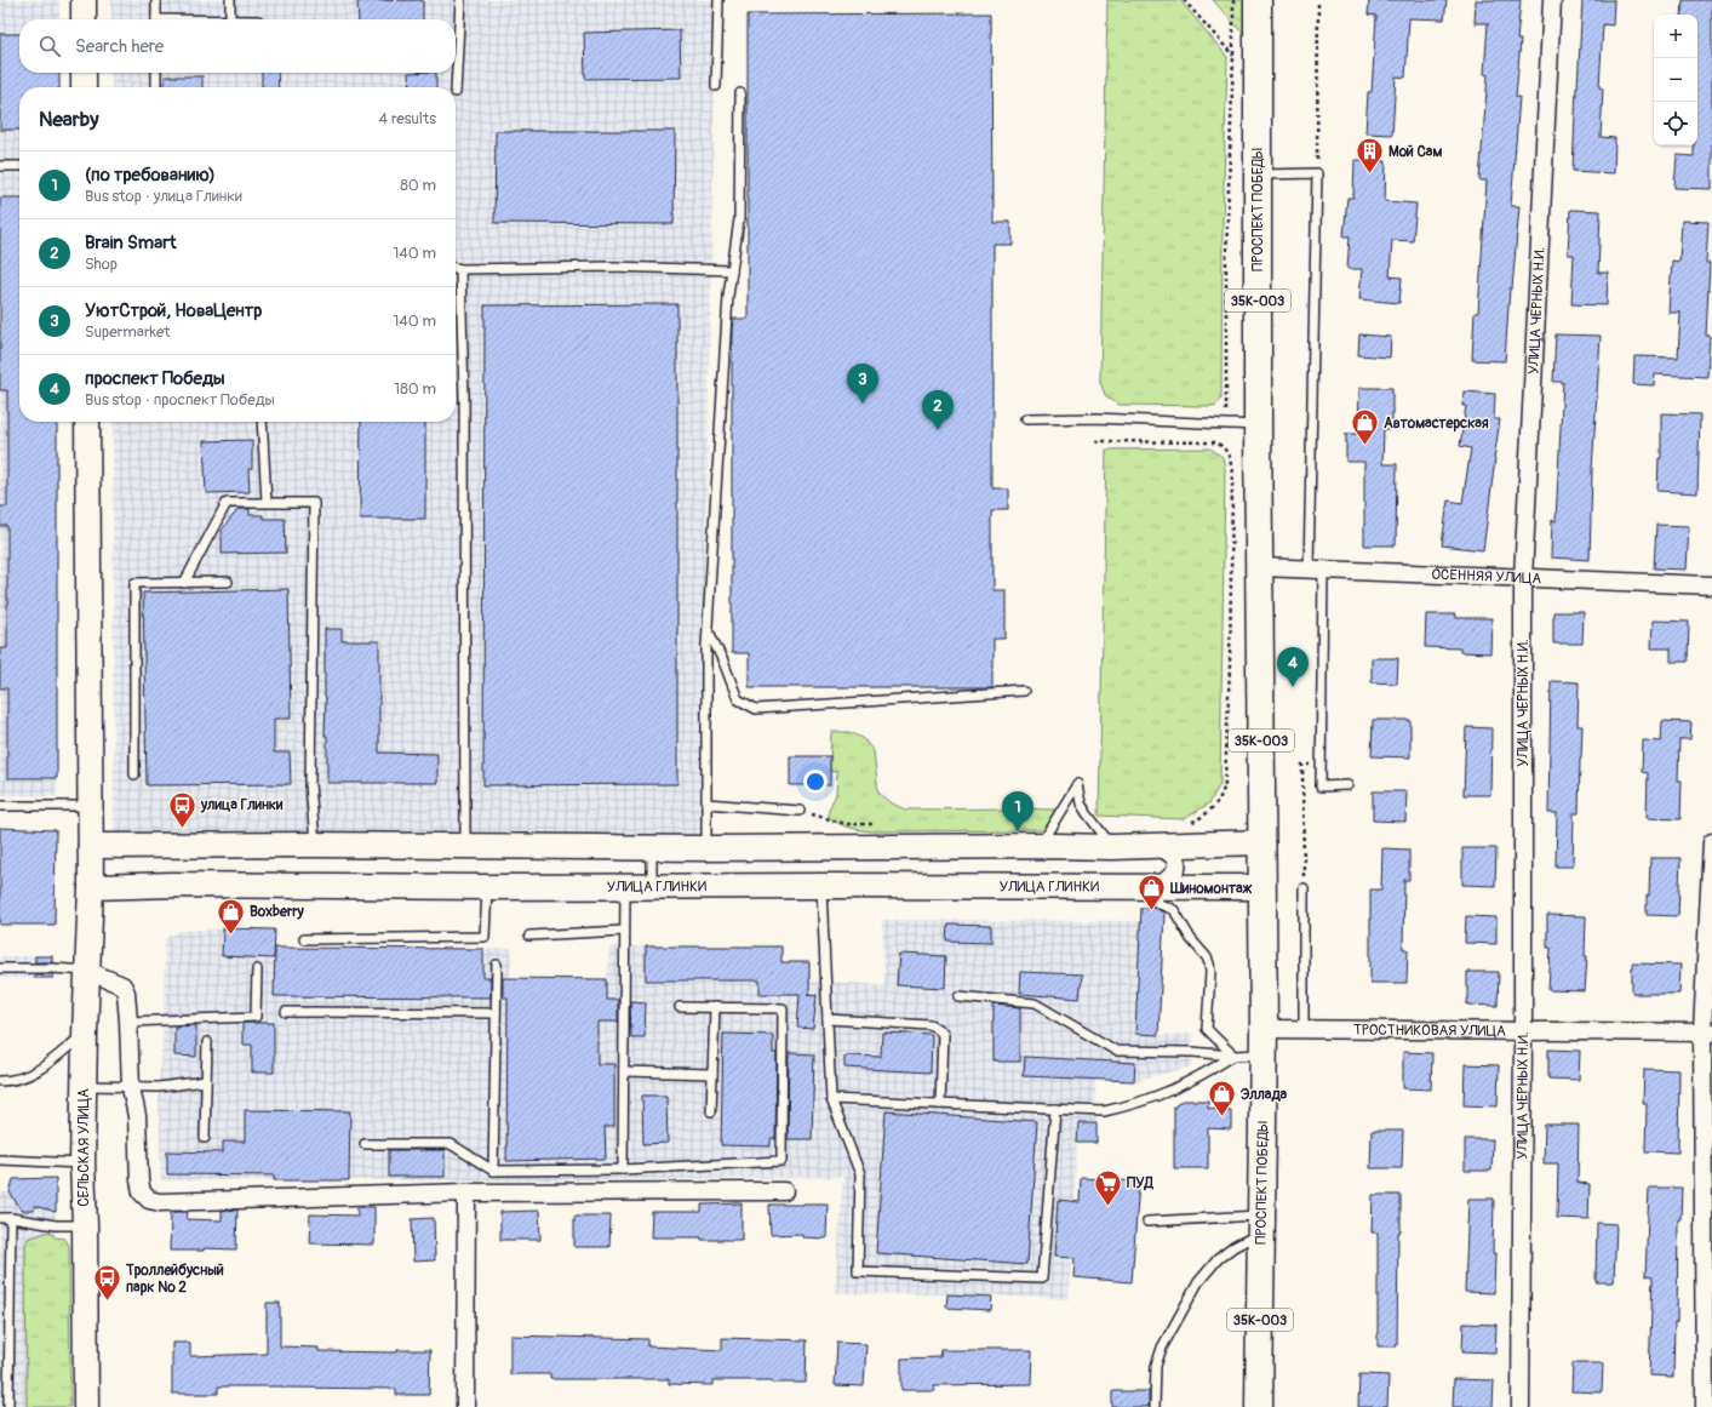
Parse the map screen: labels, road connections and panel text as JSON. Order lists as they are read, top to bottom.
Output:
{
  "streets": {
    "main road": [
      "ПРОСПЕКТ ПОБЕДЫ",
      "35К-003",
      "УЛИЦА ГЛИНКИ",
      "СЕЛЬСКАЯ УЛИЦА"
    ],
    "street": ["УЛИЦА ЧЕРНЫХ Н.И.", "ОСЕННЯЯ УЛИЦА", "ТРОСТНИКОВАЯ УЛИЦА"]
  },
  "crossings": [
    ["ПРОСПЕКТ ПОБЕДЫ", "ОСЕННЯЯ УЛИЦА"],
    ["ПРОСПЕКТ ПОБЕДЫ", "УЛИЦА ГЛИНКИ"],
    ["ПРОСПЕКТ ПОБЕДЫ", "ТРОСТНИКОВАЯ УЛИЦА"],
    ["УЛИЦА ЧЕРНЫХ Н.И.", "ОСЕННЯЯ УЛИЦА"],
    ["УЛИЦА ЧЕРНЫХ Н.И.", "ТРОСТНИКОВАЯ УЛИЦА"],
    ["УЛИЦА ГЛИНКИ", "СЕЛЬСКАЯ УЛИЦА"]
  ],
  "places": {
    "building": ["Мой Сам"],
    "shop": [
      "Автомастерская",
      "Шиномонтаж",
      "Boxberry",
      "Эллада"
    ],
    "bus stop": ["улица Глинки", "Троллейбусный парк № 2"],
    "supermarket": ["ПУД"]
  },
  "page": {
    "map_buttons": ["+", "−"],
    "search": "Search here",
    "heading": ["Nearby", "4 results"],
    "list": [
      {
        "mark": "1",
        "name": "(по требованию)",
        "note": "Bus stop · улица Глинки",
        "value": "80 m"
      },
      {
        "mark": "2",
        "name": "Brain Smart",
        "note": "Shop",
        "value": "140 m"
      },
      {
        "mark": "3",
        "name": "УютСтрой, НоваЦентр",
        "note": "Supermarket",
        "value": "140 m"
      },
      {
        "mark": "4",
        "name": "проспект Победы",
        "note": "Bus stop · проспект Победы",
        "value": "180 m"
      }
    ],
    "pins": [
      "3",
      "2",
      "4",
      "1"
    ]
  }
}
